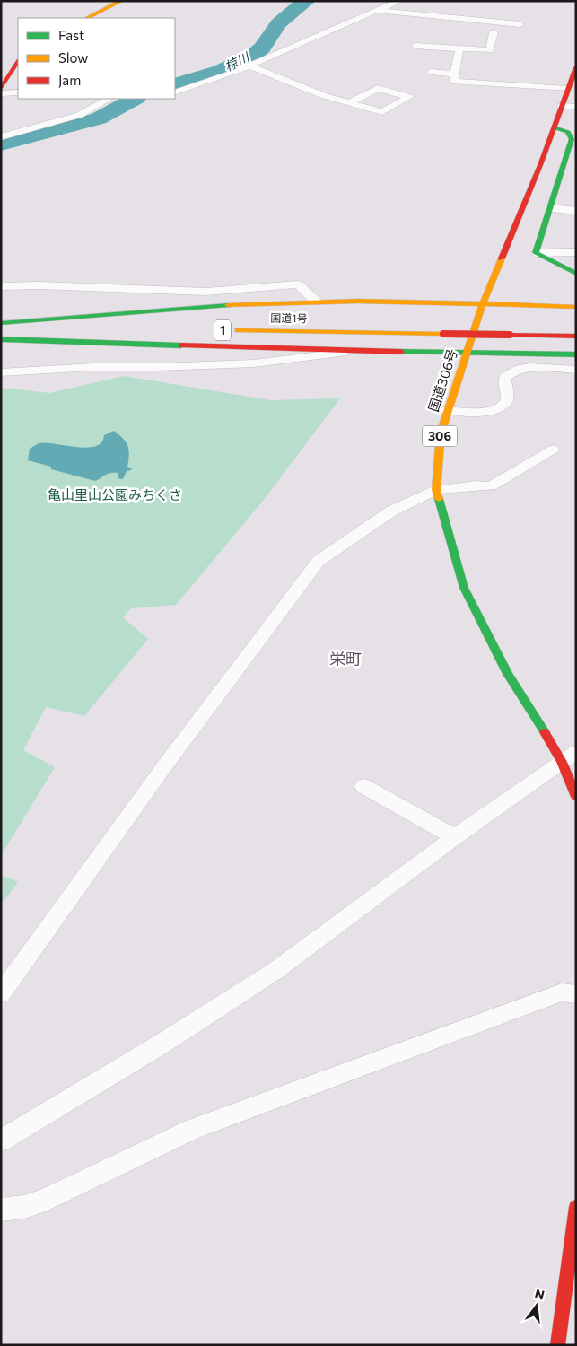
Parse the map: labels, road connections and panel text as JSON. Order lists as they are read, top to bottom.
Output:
{
  "streets": {
    "main road": [
      "国道1号",
      "1",
      "国道306号",
      "306"
    ]
  },
  "districts": ["栄町"],
  "water": ["椋川"],
  "parks": ["亀山里山公園みちくさ"],
  "legend": ["Fast", "Slow", "Jam"],
  "north": "top"
}
